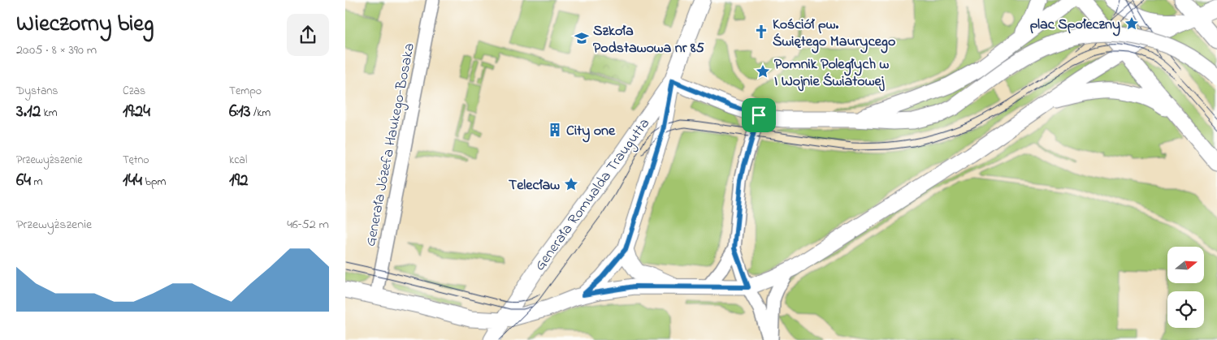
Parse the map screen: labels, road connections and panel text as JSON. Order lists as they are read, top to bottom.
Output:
{
  "streets": {
    "main road": ["Generała Romualda Traugutta"],
    "street": ["Generała Józefa Haukego-Bosaka"]
  },
  "places": {
    "place": ["plac Społeczny", "Pomnik Poległych w I Wojnie Światowej", "Telecław"],
    "church": ["Kościół pw. Świętego Maurycego"],
    "school or university": ["Szkoła Podstawowa nr 85"],
    "building": ["City one"]
  },
  "north": "right",
  "page": {
    "heading": ["Wieczorny bieg", "20:05 · 8 × 390 m"],
    "stats": [
      ["Dystans", "3.12 km"],
      ["Czas", "19:24"],
      ["Tempo", "6:13 /km"],
      ["Przewyższenie", "64 m"],
      ["Tętno", "144 bpm"],
      ["kcal", "192"]
    ],
    "chart": ["Przewyższenie", "46–52 m"]
  }
}
